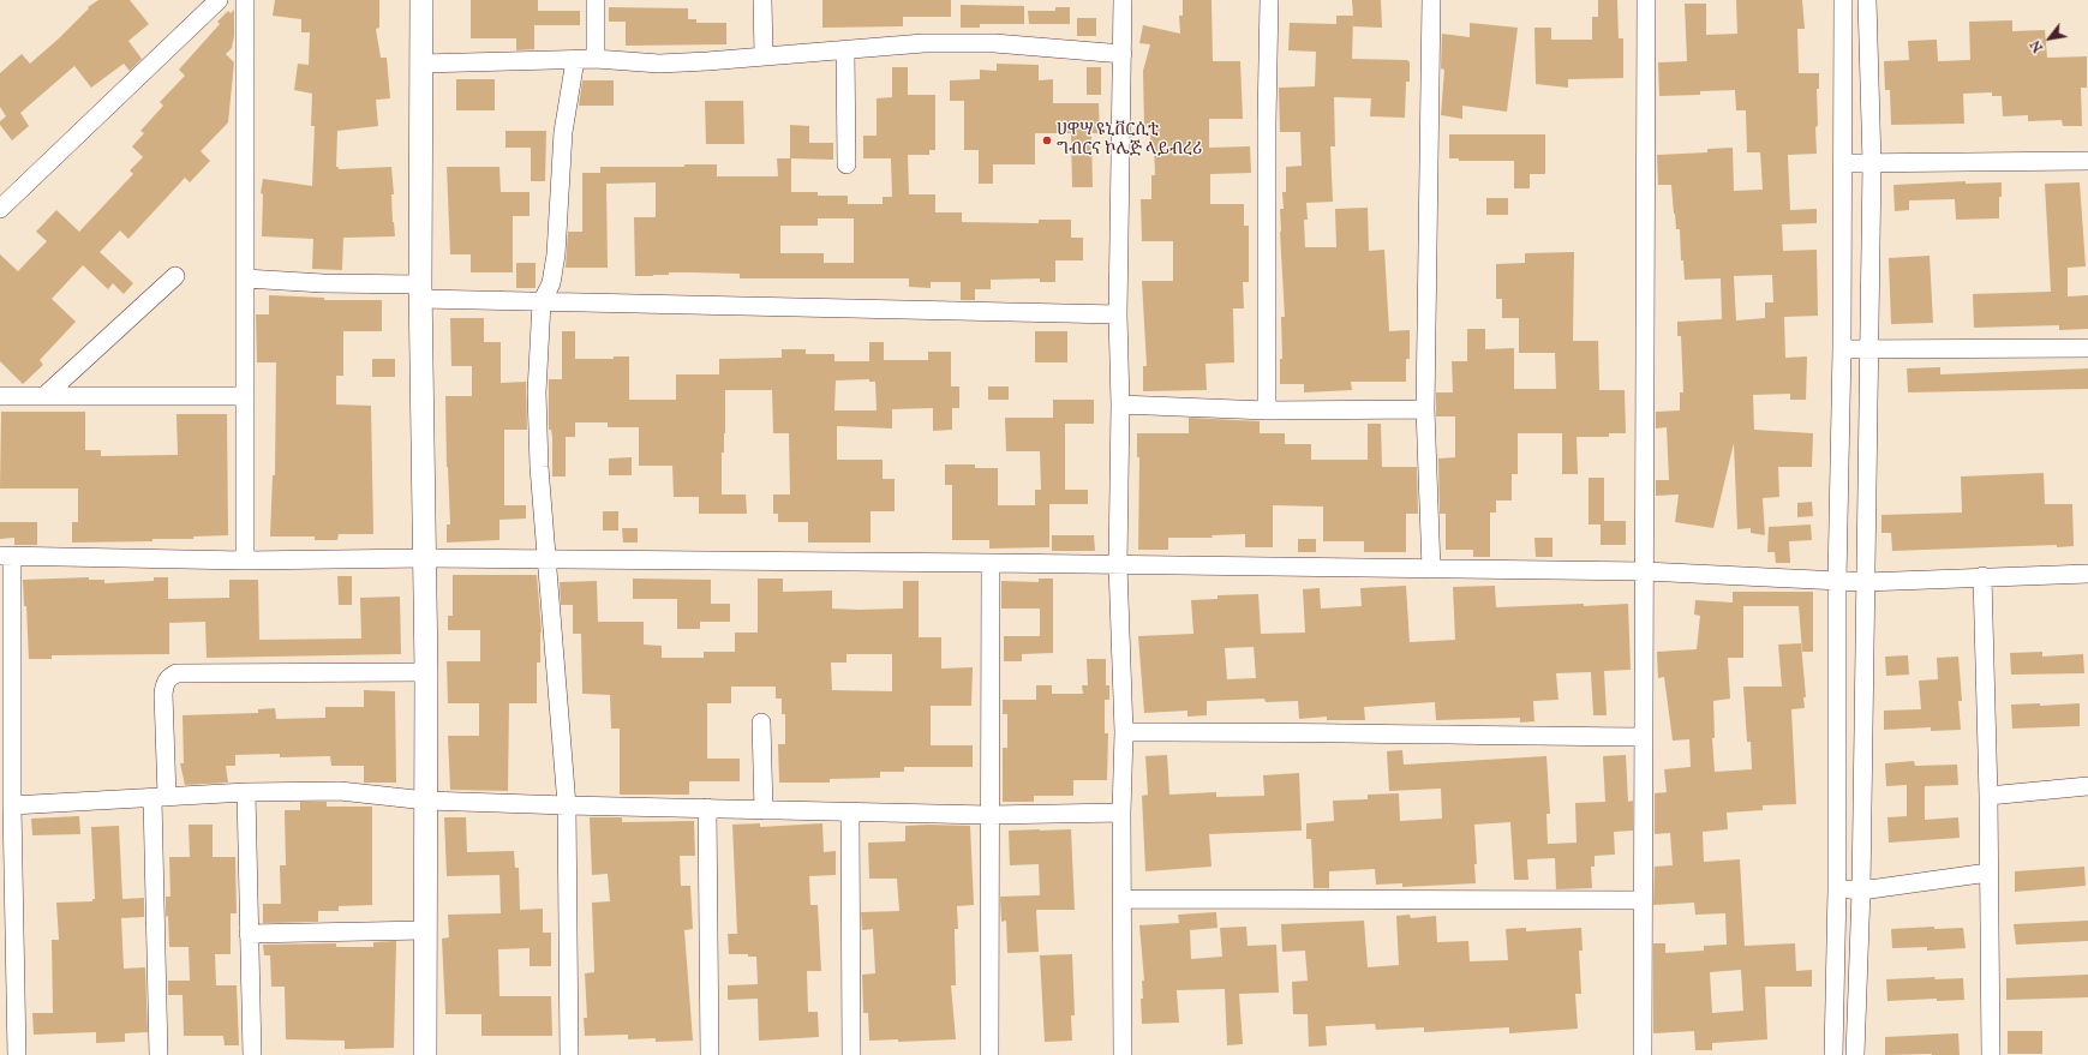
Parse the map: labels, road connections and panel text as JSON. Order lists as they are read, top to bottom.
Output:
{
  "places": ["ሀዋሣ ዩኒቨርሲቲ ግብርና ኮሌጅ ላይብረሪ"],
  "north": "bottom left"
}
